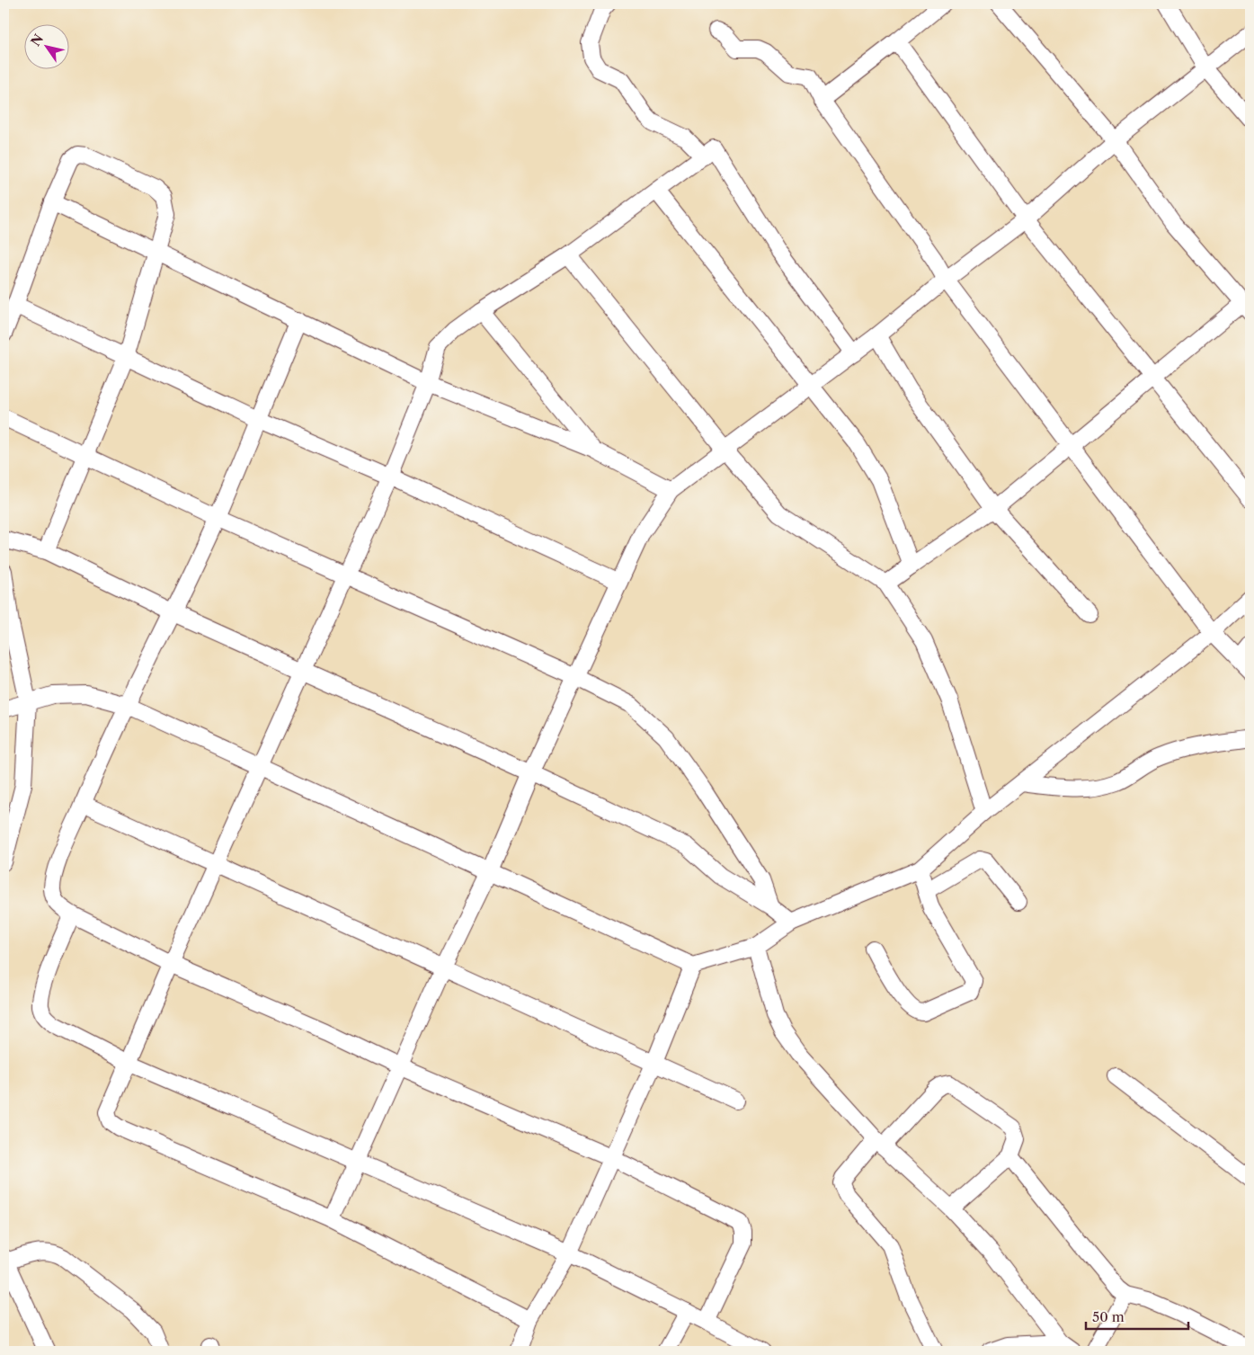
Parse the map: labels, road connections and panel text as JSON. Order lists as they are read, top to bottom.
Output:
{
  "scale_bar": "50 m",
  "north": "top left"
}
